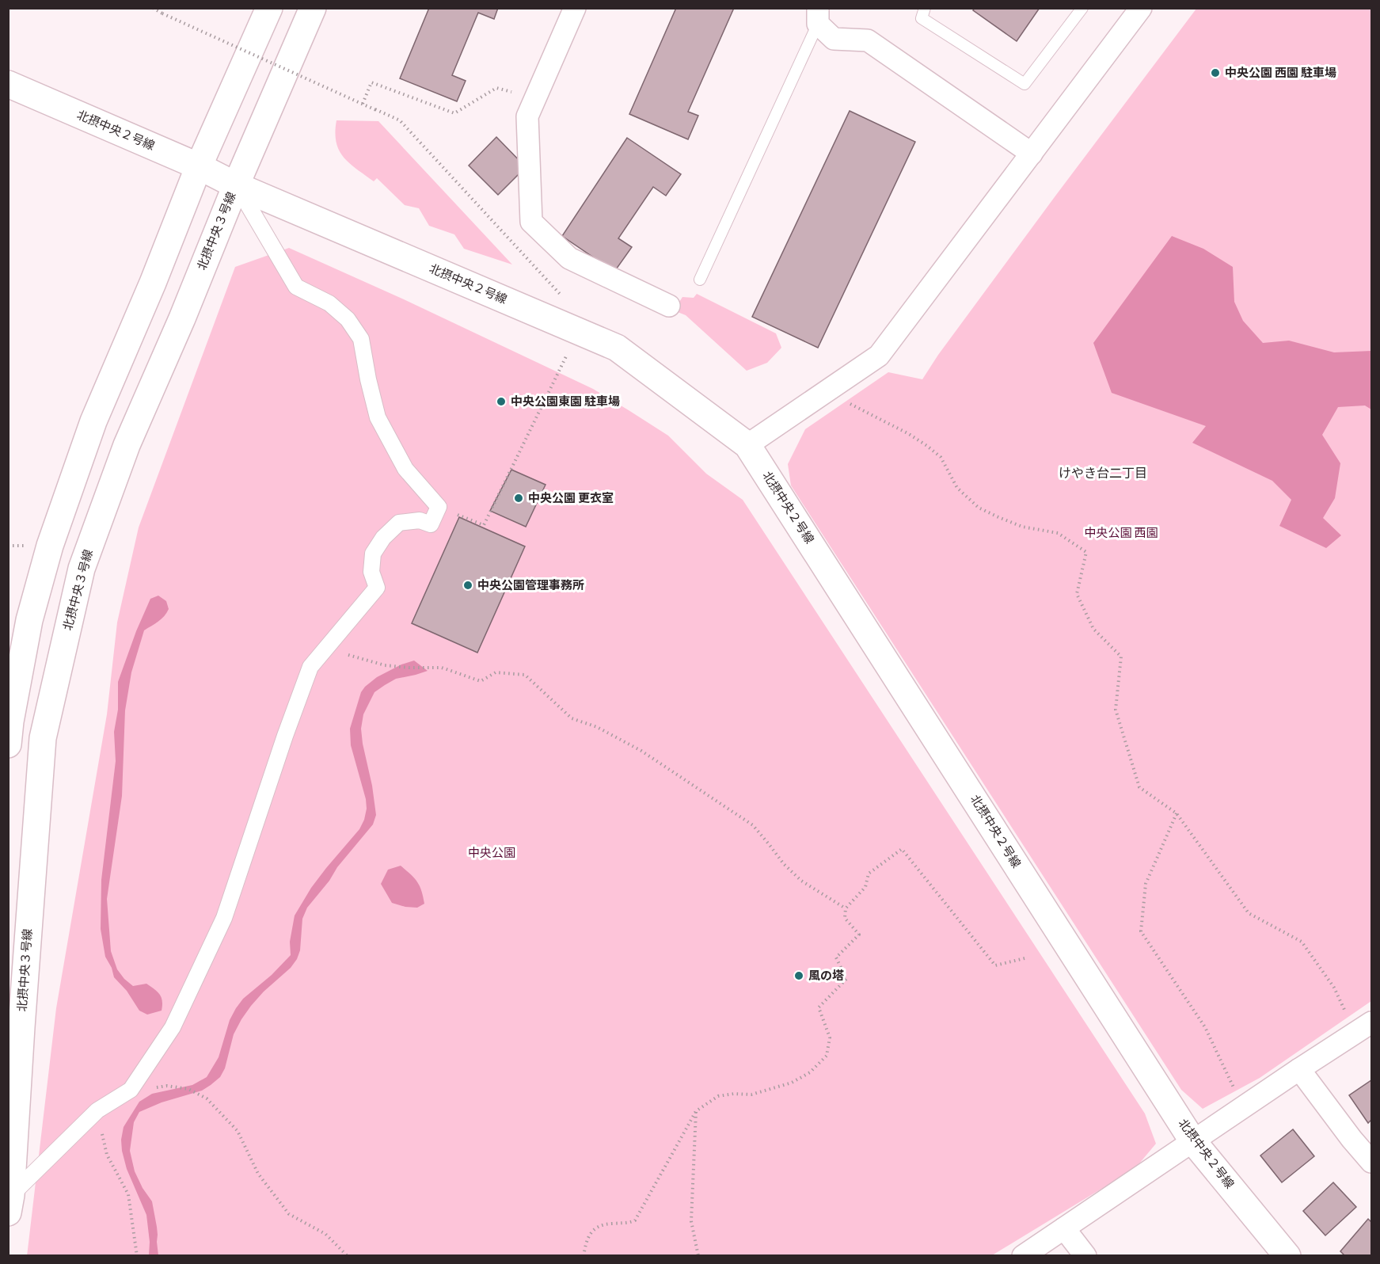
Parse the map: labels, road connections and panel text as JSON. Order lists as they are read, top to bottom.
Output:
{
  "streets": {
    "street": ["北摂中央２号線", "北摂中央３号線"]
  },
  "crossings": [
    ["北摂中央２号線", "北摂中央３号線"]
  ],
  "districts": ["けやき台二丁目"],
  "parks": ["中央公園 西園", "中央公園"],
  "places": [
    "中央公園 西園 駐車場",
    "中央公園東園 駐車場",
    "中央公園 更衣室",
    "中央公園管理事務所",
    "風の塔"
  ]
}
